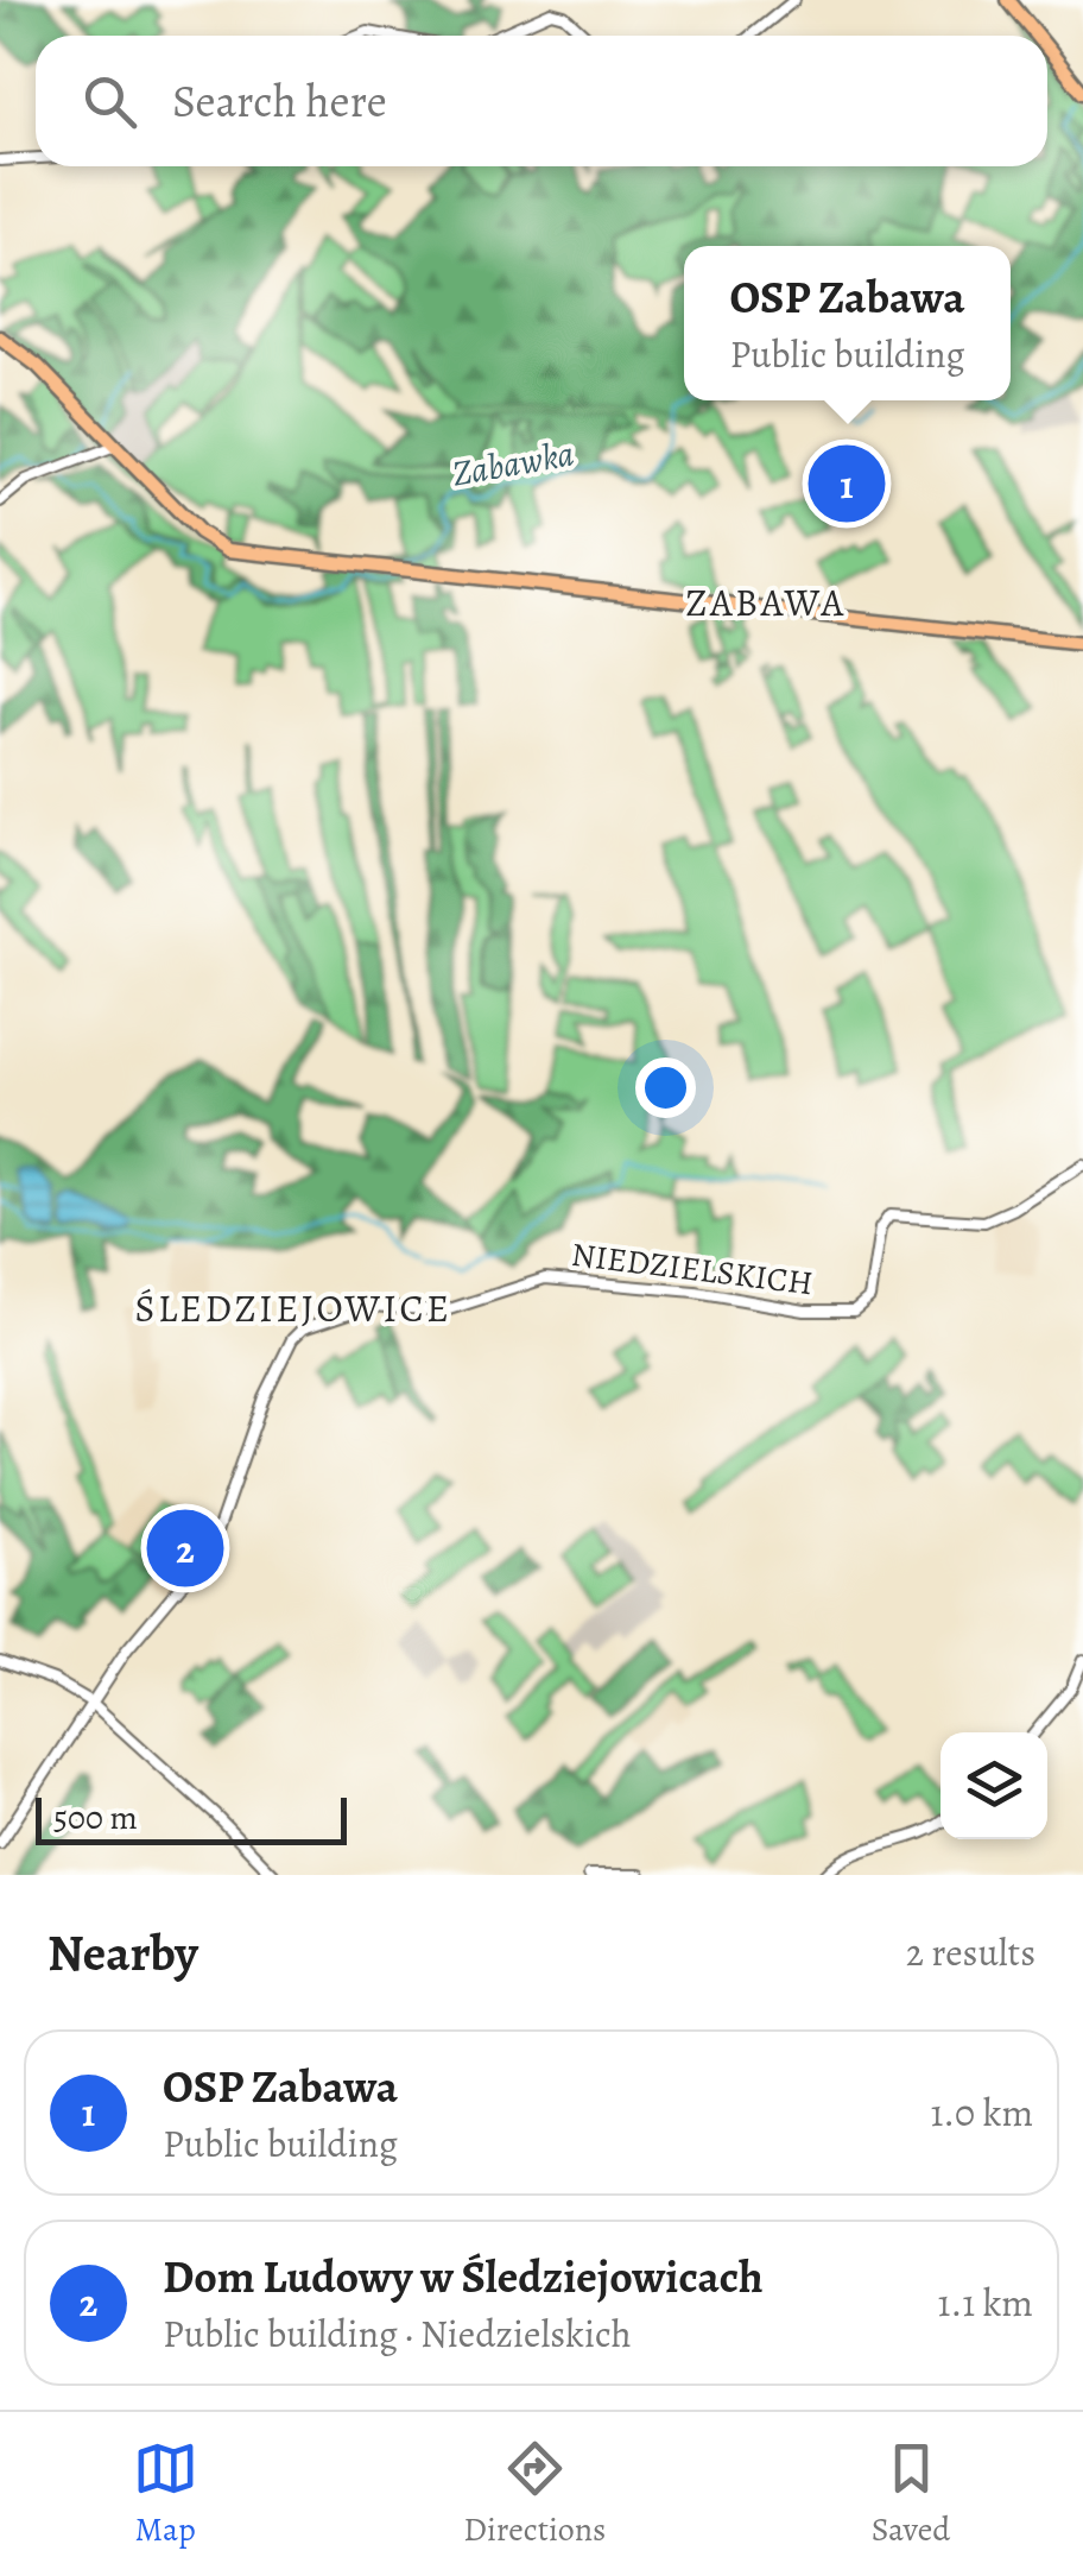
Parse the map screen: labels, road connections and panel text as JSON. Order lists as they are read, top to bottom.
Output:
{
  "streets": {
    "street": ["NIEDZIELSKICH"]
  },
  "districts": ["ZABAWA", "ŚLEDZIEJOWICE"],
  "water": ["Zabawka"],
  "scale_bar": "500 m",
  "page": {
    "search": "Search here",
    "popup": ["OSP Zabawa", "Public building"],
    "pins": ["1", "2"],
    "scale": "500 m",
    "heading": ["Nearby", "2 results"],
    "list": [
      {
        "mark": "1",
        "name": "OSP Zabawa",
        "note": "Public building",
        "value": "1.0 km"
      },
      {
        "mark": "2",
        "name": "Dom Ludowy w Śledziejowicach",
        "note": "Public building · Niedzielskich",
        "value": "1.1 km"
      }
    ],
    "nav": ["Map", "Directions", "Saved"]
  }
}
